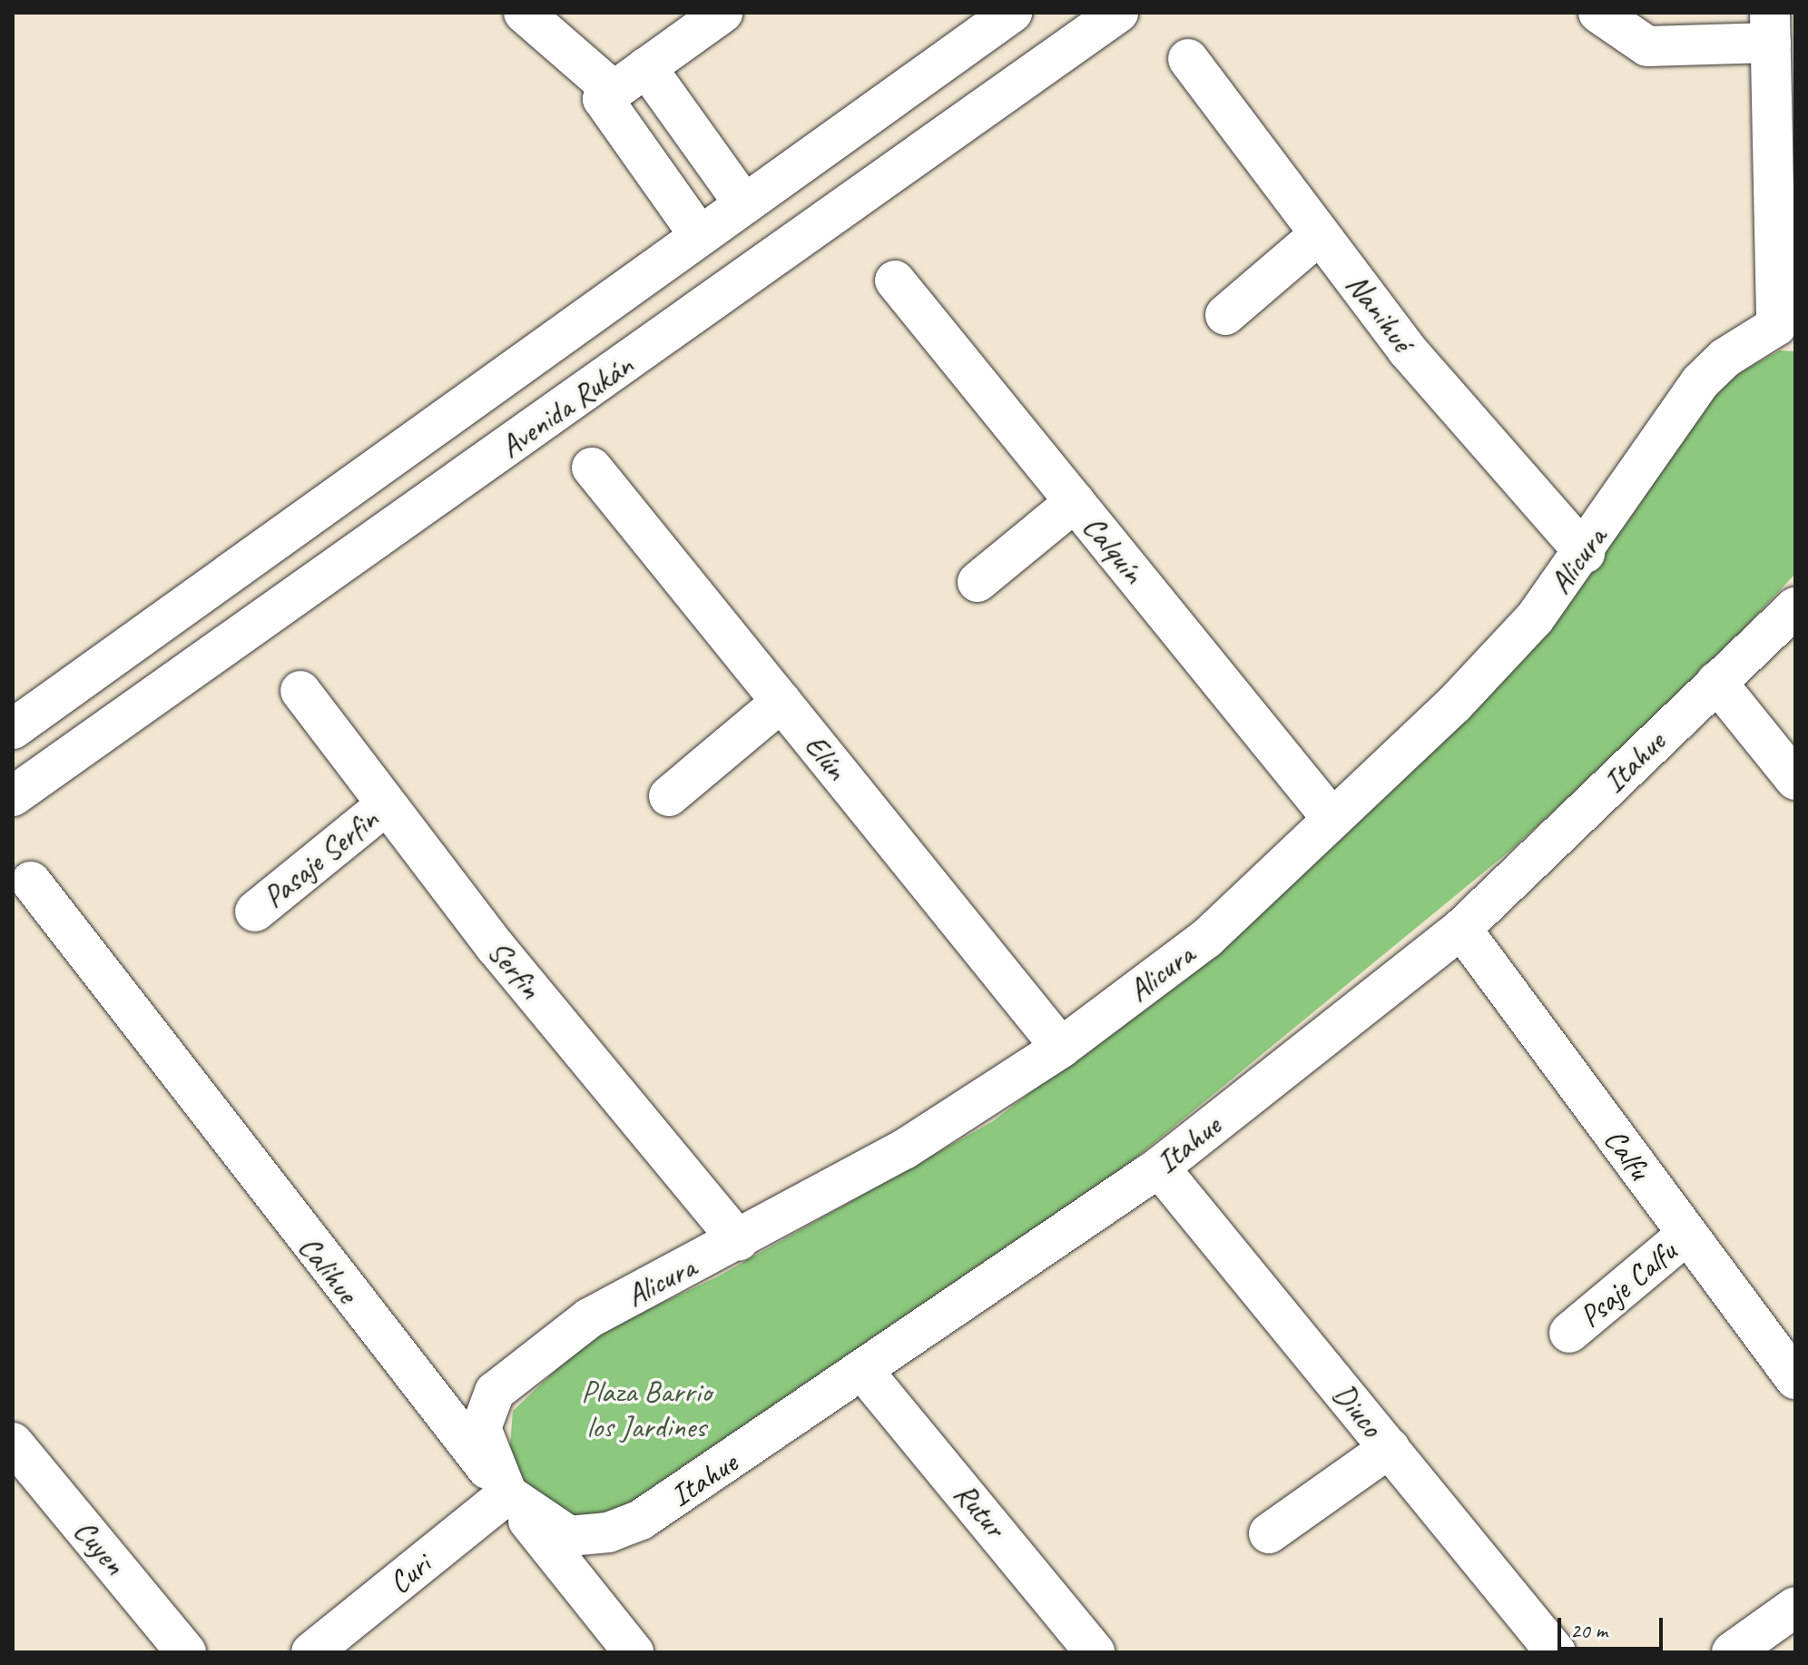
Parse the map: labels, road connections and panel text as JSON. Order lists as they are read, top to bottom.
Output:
{
  "streets": {
    "street": [
      "Nanihué",
      "Avenida Rukán",
      "Calquín",
      "Alicura",
      "Elún",
      "Itahue",
      "Pasaje Serfin",
      "Serfin",
      "Calfu",
      "Calihue",
      "Psaje Calfu",
      "Diuco",
      "Rutur",
      "Cuyen",
      "Curi"
    ]
  },
  "crossings": [
    ["Nanihué", "Alicura"],
    ["Calquín", "Alicura"],
    ["Alicura", "Elún"],
    ["Alicura", "Itahue"],
    ["Alicura", "Serfin"],
    ["Alicura", "Calihue"],
    ["Alicura", "Curi"],
    ["Itahue", "Calfu"],
    ["Itahue", "Calihue"],
    ["Itahue", "Diuco"],
    ["Itahue", "Rutur"],
    ["Itahue", "Curi"],
    ["Pasaje Serfin", "Serfin"],
    ["Calfu", "Psaje Calfu"],
    ["Calihue", "Curi"]
  ],
  "parks": ["Plaza Barrio los Jardines"],
  "scale_bar": "20 m"
}
